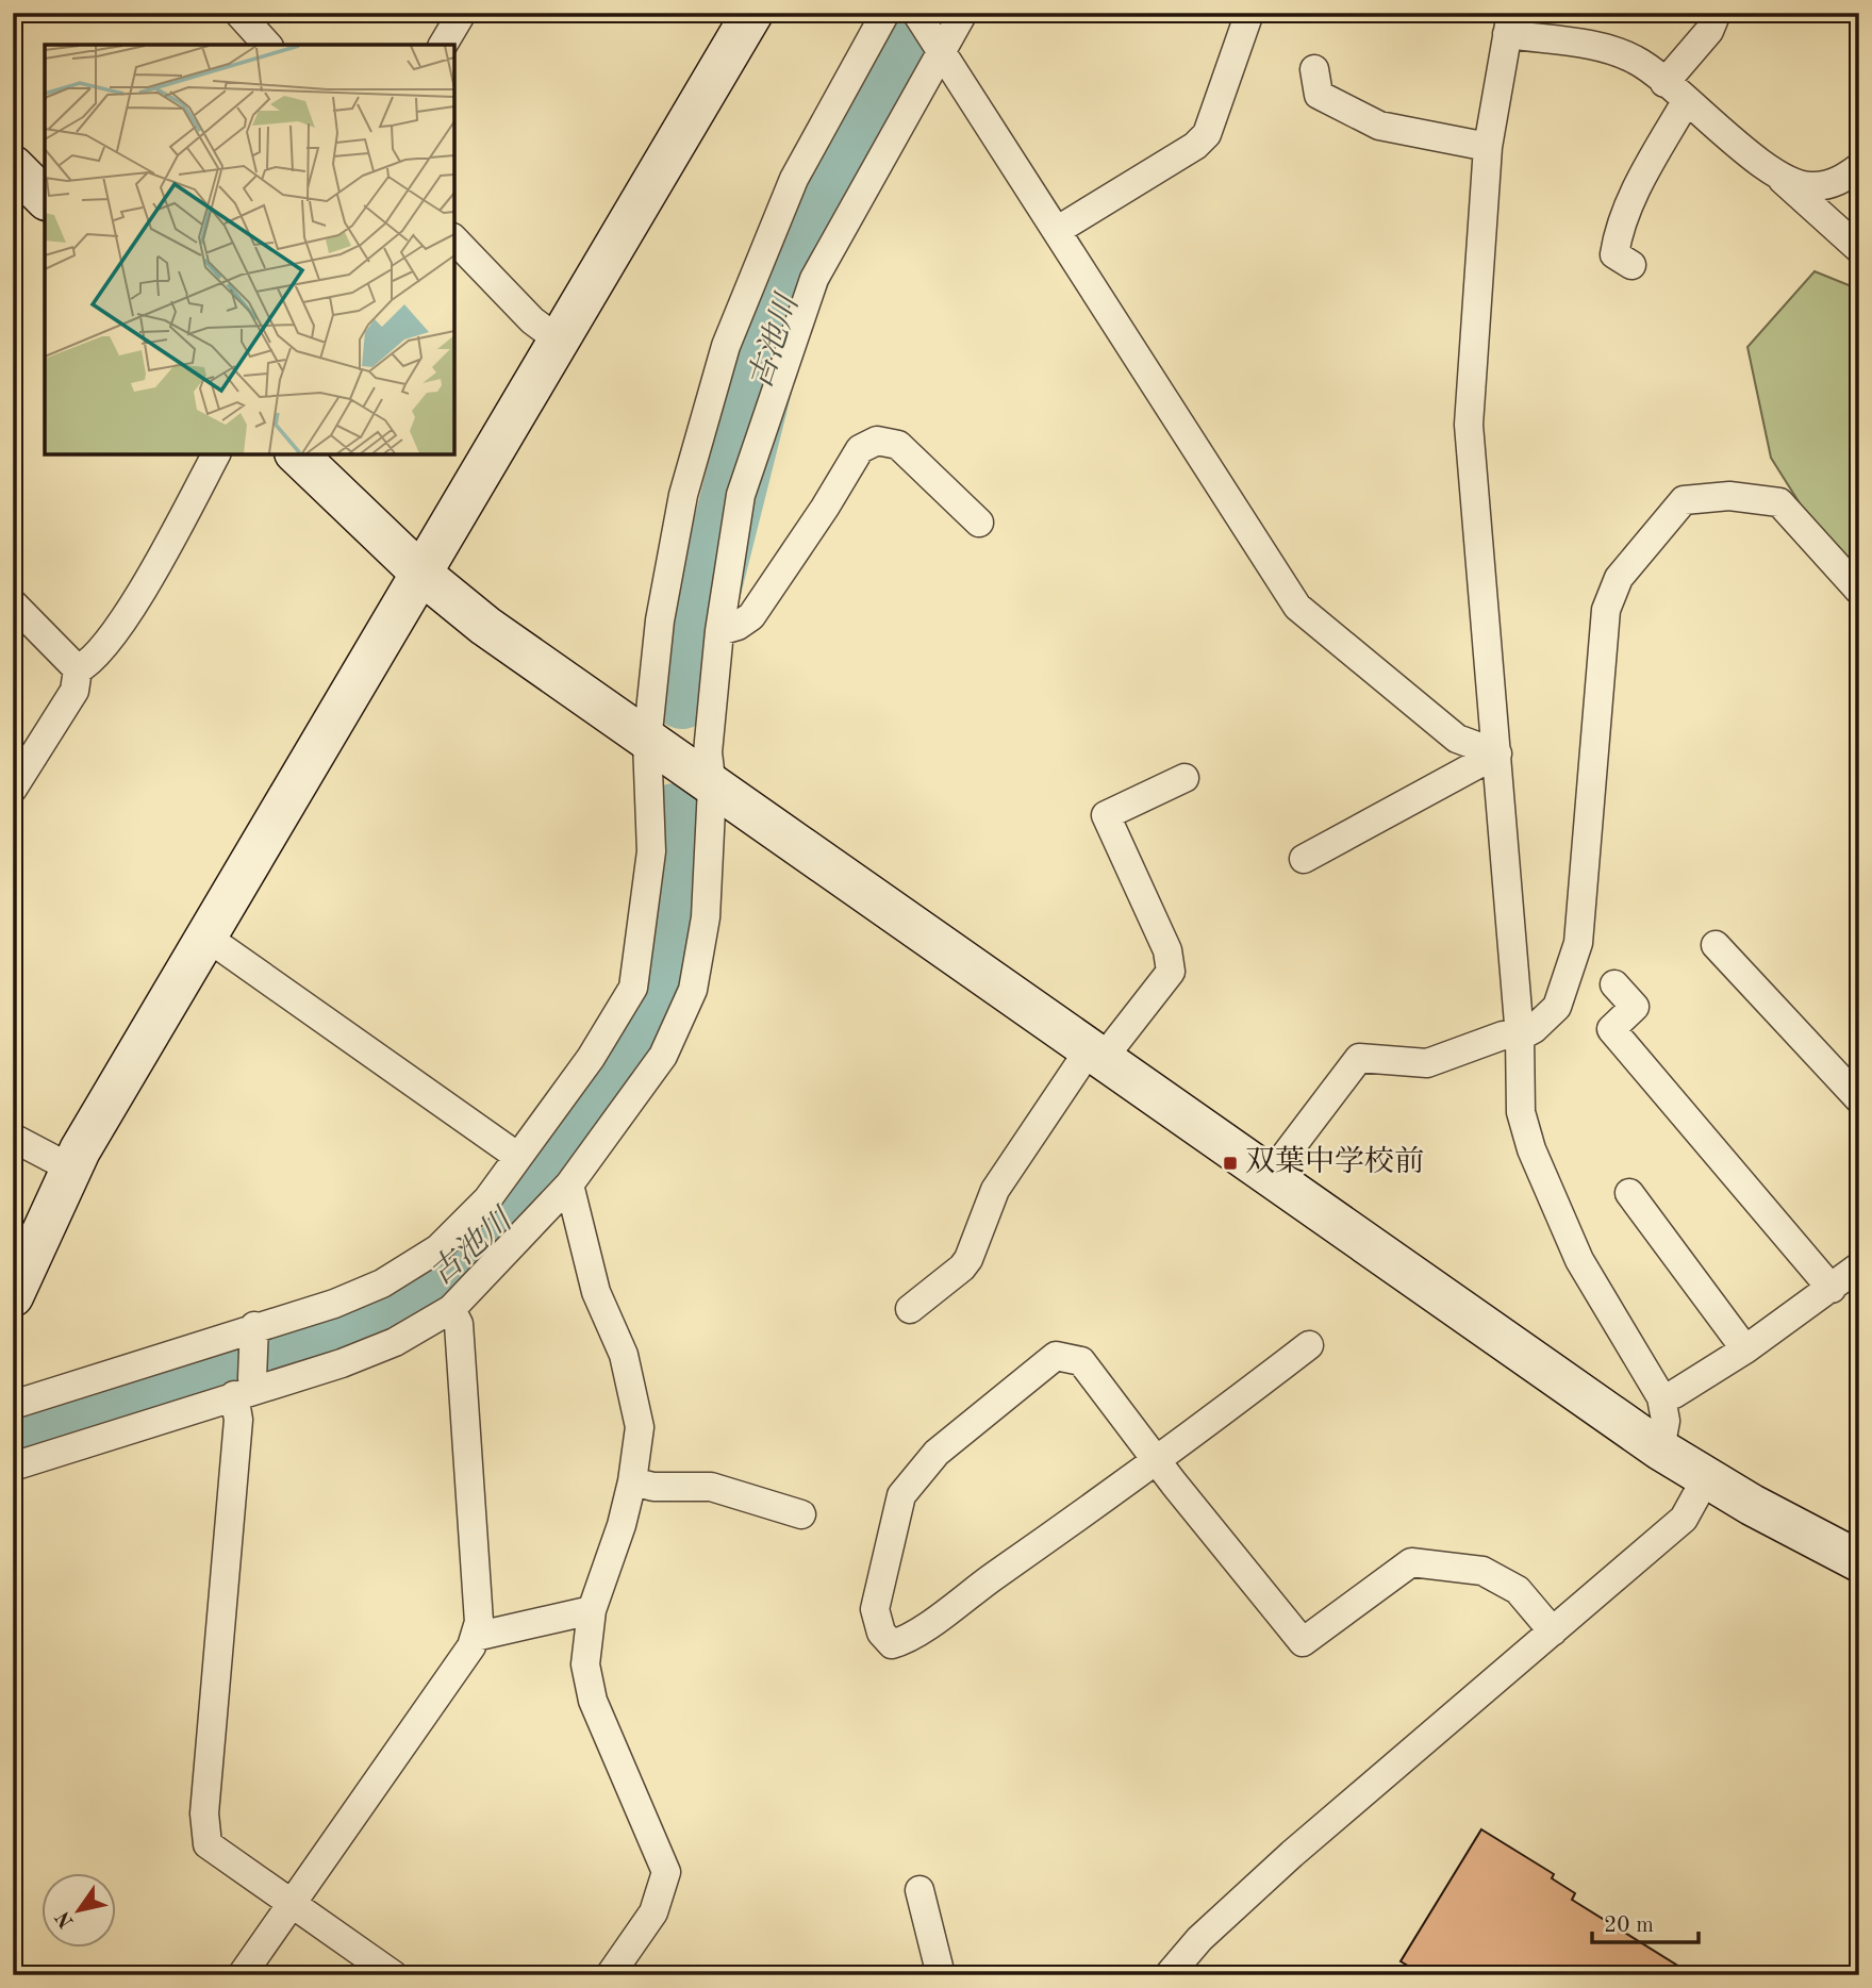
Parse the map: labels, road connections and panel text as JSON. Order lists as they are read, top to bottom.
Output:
{
  "water": ["古池川"],
  "places": {
    "transit": ["双葉中学校前"]
  },
  "scale_bar": "20 m",
  "north": "bottom left"
}
